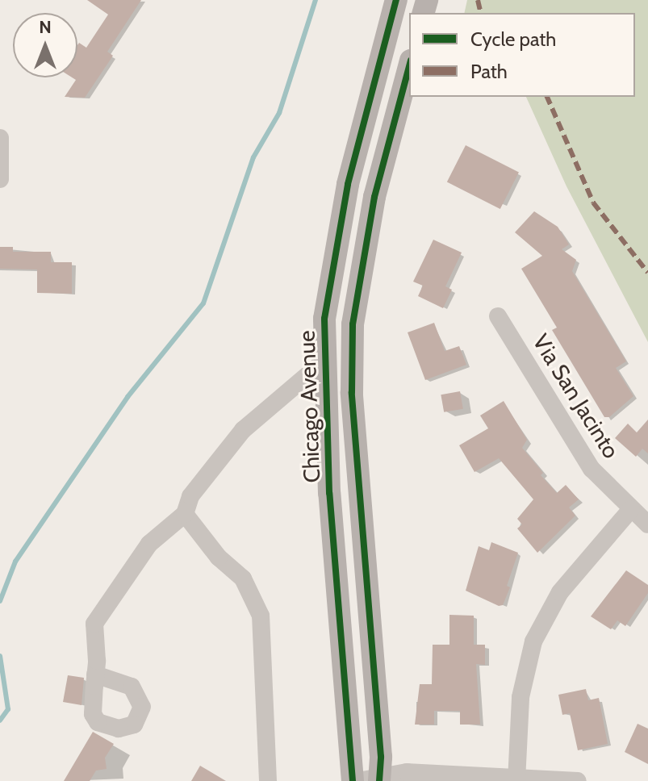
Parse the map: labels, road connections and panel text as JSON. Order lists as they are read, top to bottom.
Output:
{
  "streets": {
    "main road": ["Chicago Avenue"],
    "street": ["Via San Jacinto"]
  },
  "legend": ["Cycle path", "Path"],
  "north": "top"
}
